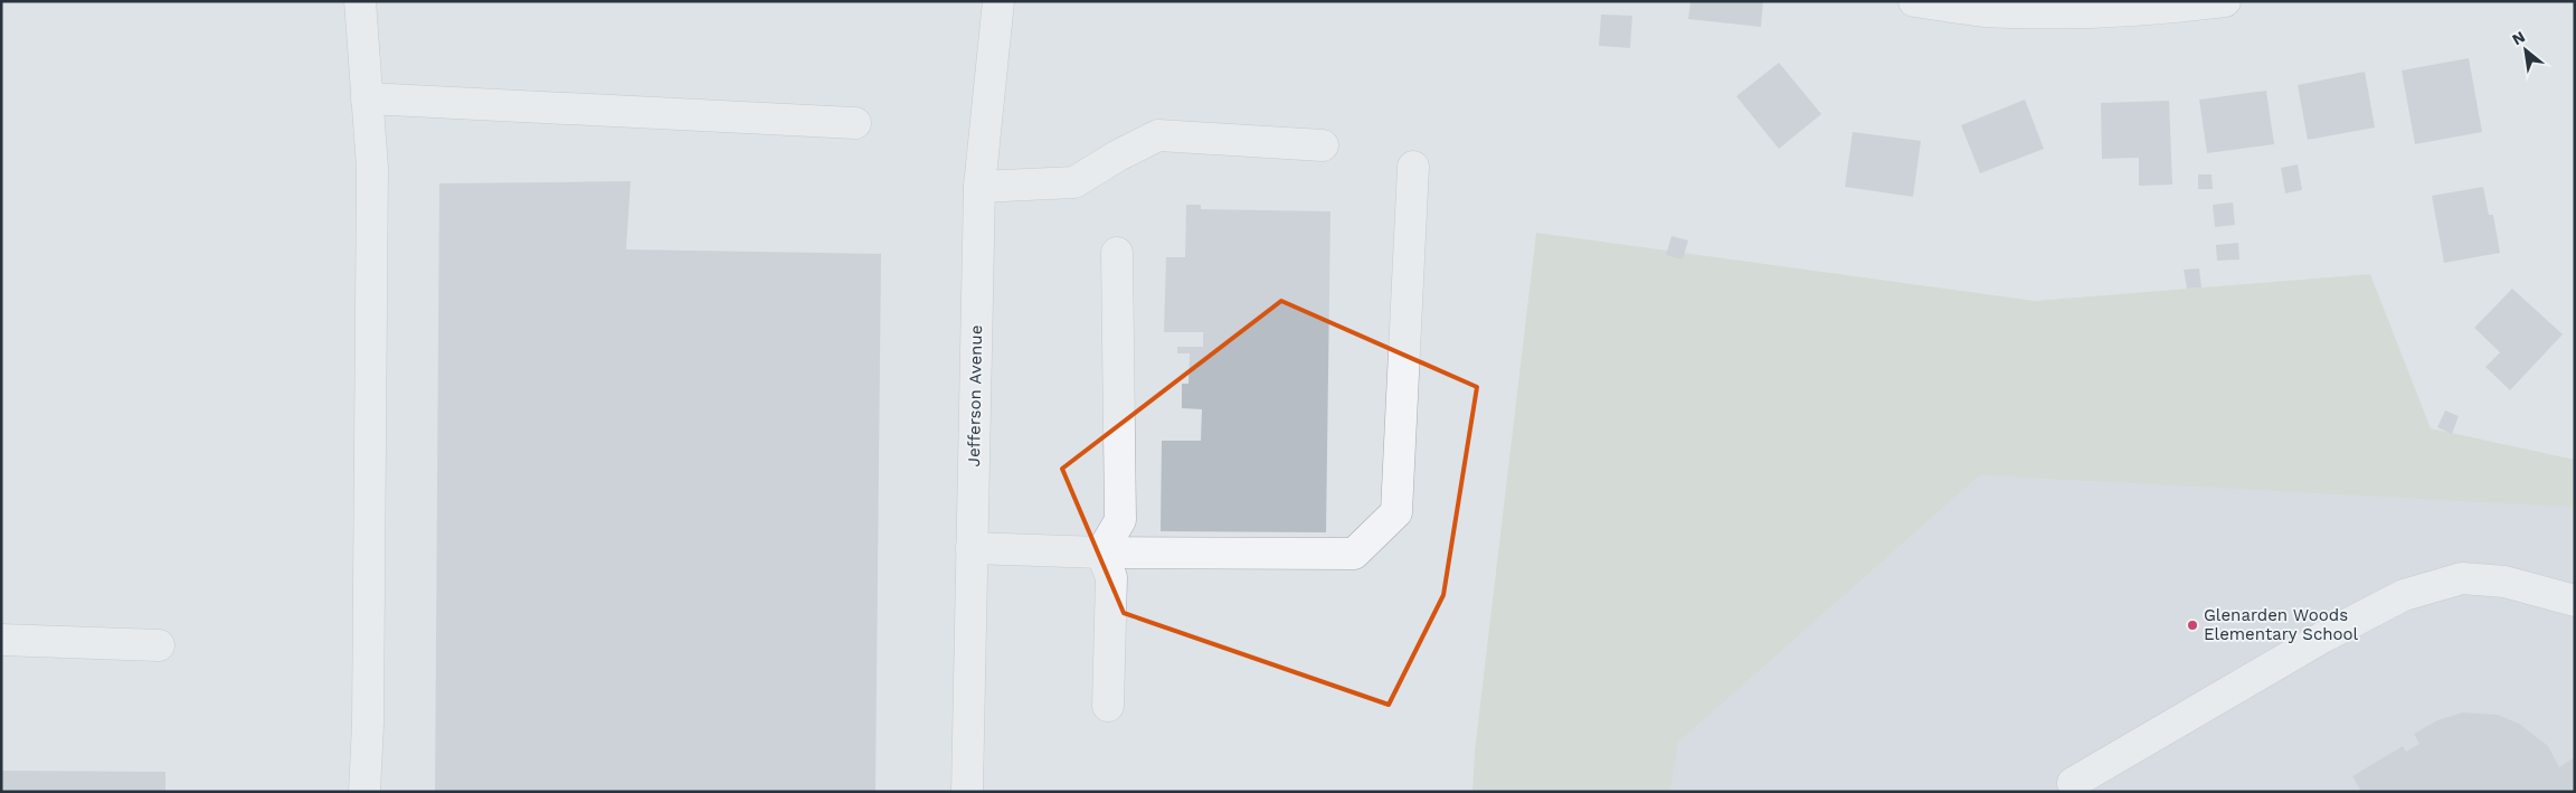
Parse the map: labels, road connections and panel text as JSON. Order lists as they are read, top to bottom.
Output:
{
  "streets": {
    "street": ["Jefferson Avenue"]
  },
  "places": ["Glenarden Woods Elementary School"],
  "north": "top left"
}
